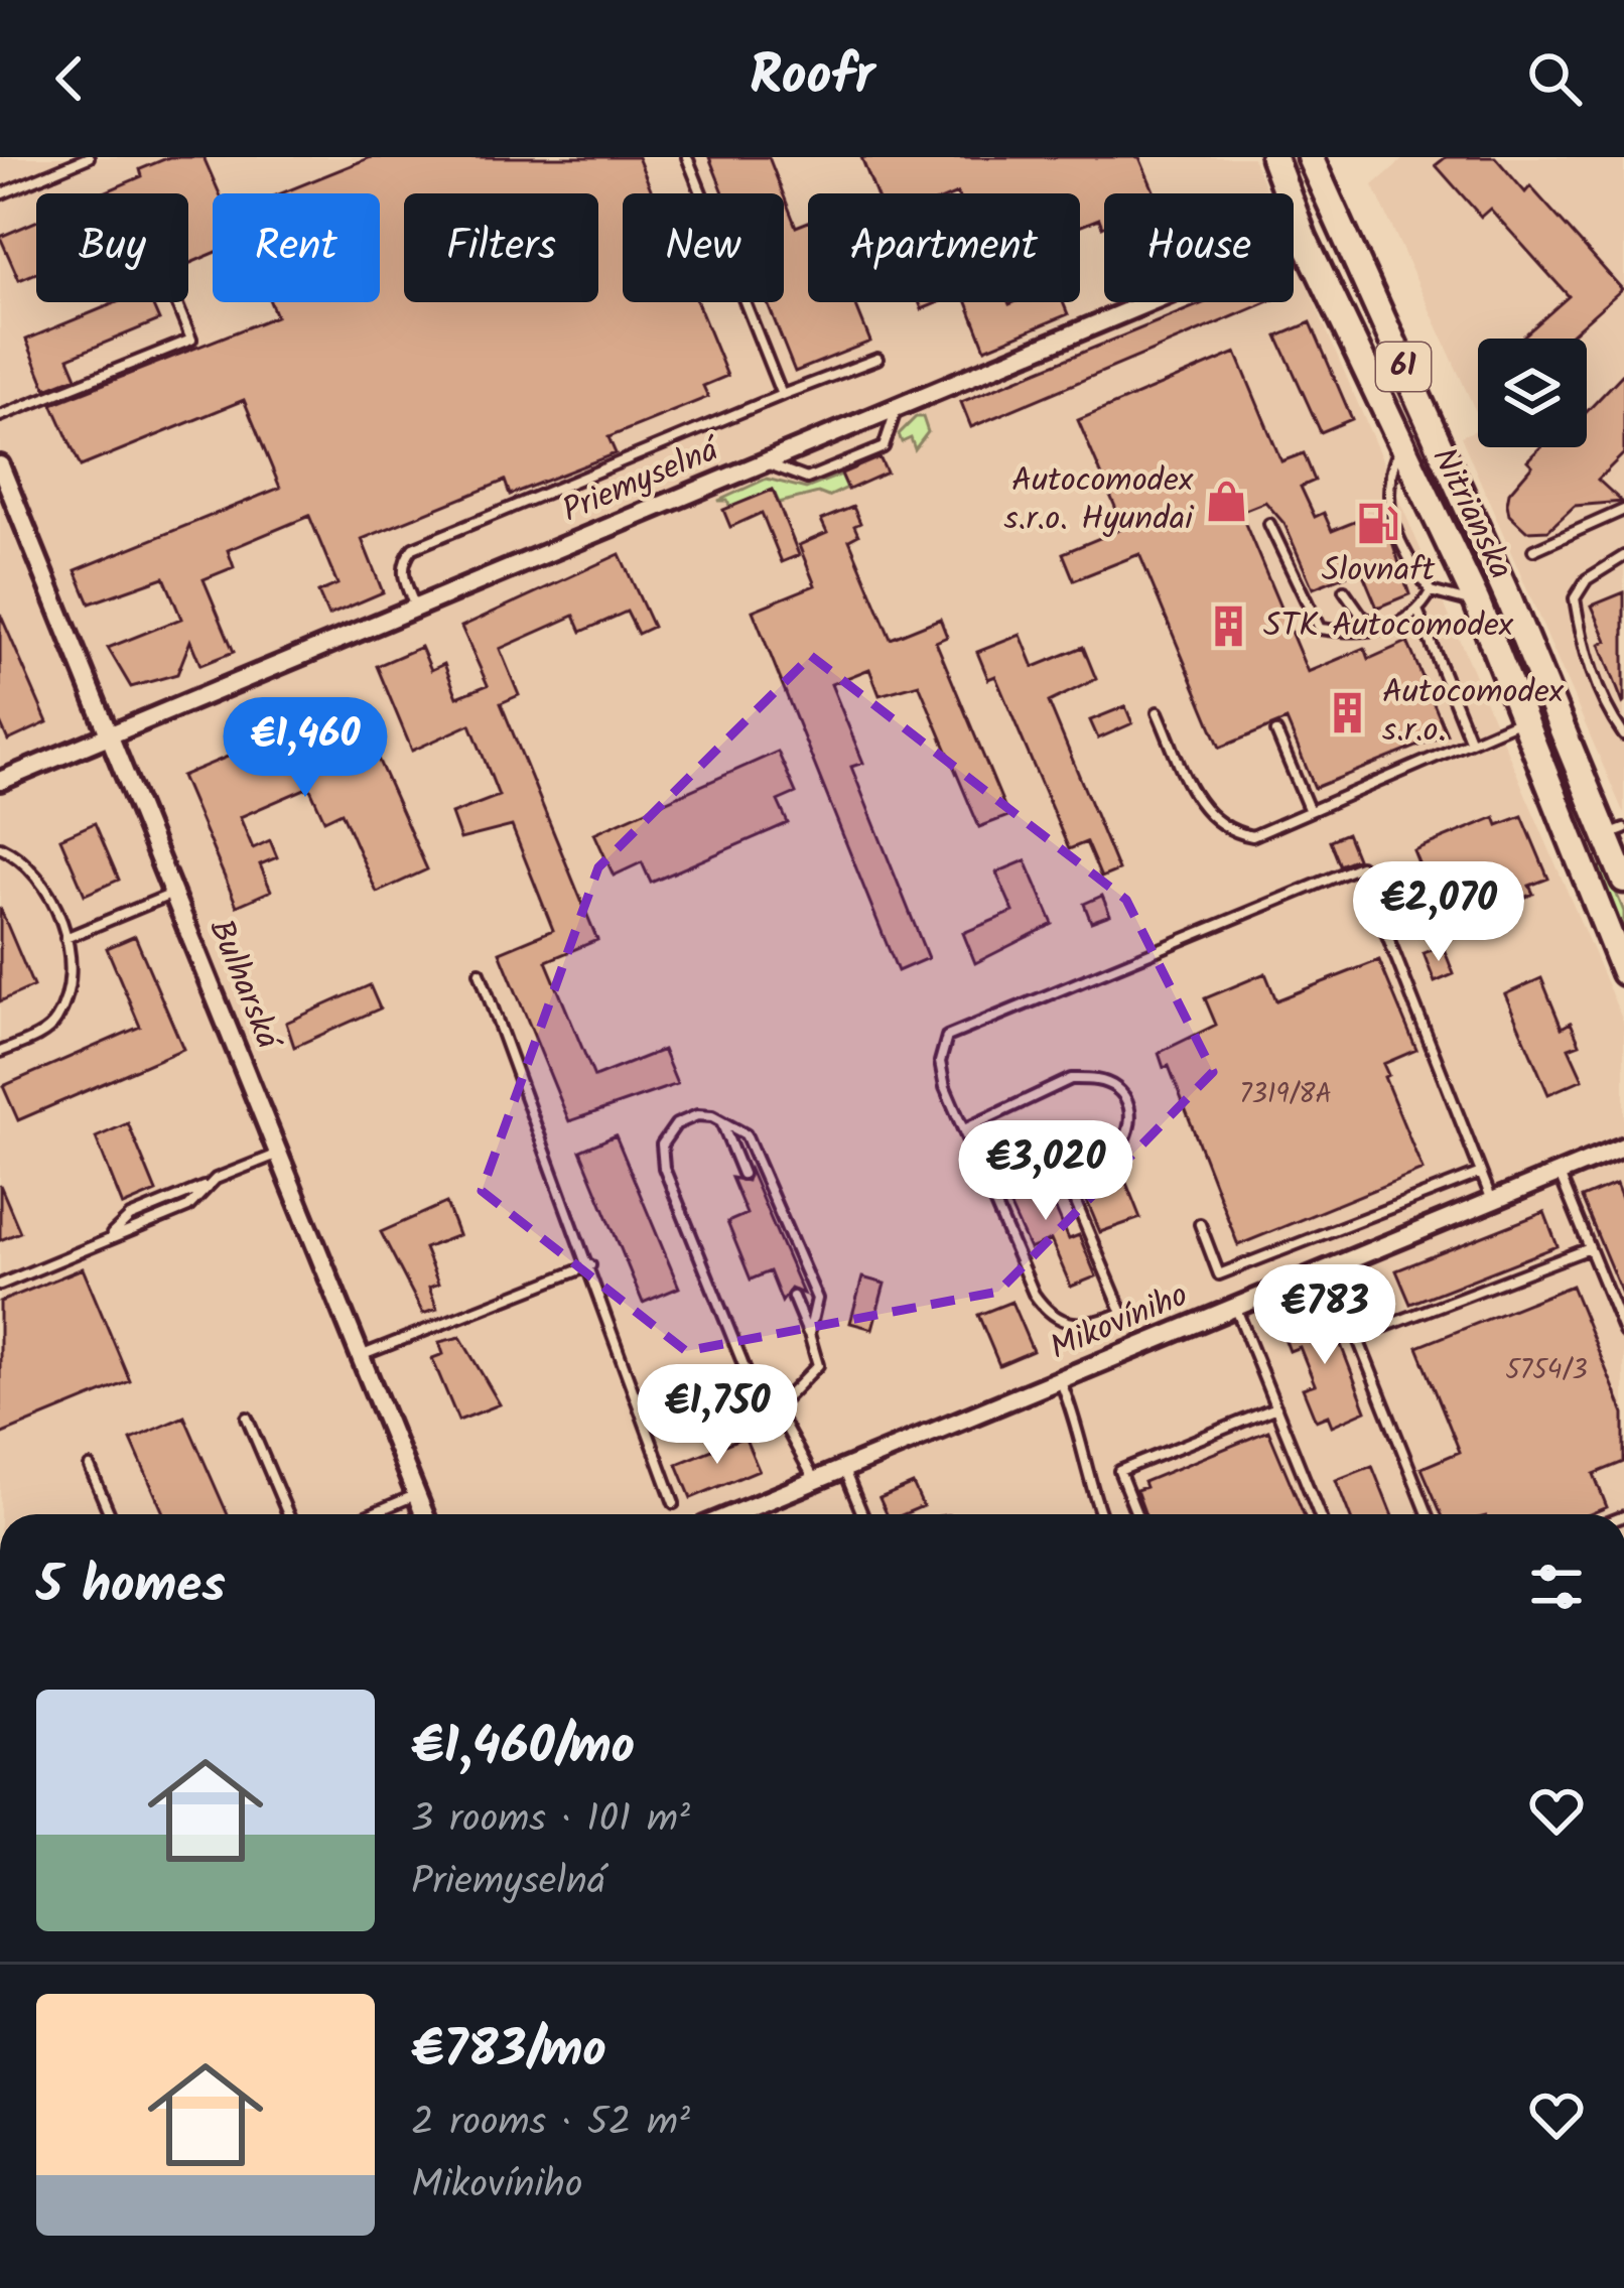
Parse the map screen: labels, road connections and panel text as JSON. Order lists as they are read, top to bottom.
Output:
{
  "streets": {
    "main road": ["61", "Nitrianska"],
    "street": ["Priemyselná", "Bulharská", "Mikovíniho"]
  },
  "crossings": [
    ["Priemyselná", "Nitrianska"],
    ["Priemyselná", "Bulharská"]
  ],
  "places": {
    "shop": ["Autocomodex s.r.o. Hyundai"],
    "fuel station": ["Slovnaft"],
    "building": ["STK Autocomodex", "Autocomodex s.r.o."]
  },
  "house_numbers": ["7319/8A", "5754/3"],
  "page": {
    "header": "Roofr",
    "chip": [
      "Buy",
      "Rent",
      "Filters",
      "New",
      "Apartment",
      "House"
    ],
    "price": [
      "€1,460",
      "€2,070",
      "€3,020",
      "€783",
      "€1,750"
    ],
    "heading": "5 homes",
    "list": [
      {
        "name": "€1,460/mo",
        "note": "3 rooms · 101 m² · Priemyselná"
      },
      {
        "name": "€783/mo",
        "note": "2 rooms · 52 m² · Mikovíniho"
      }
    ]
  }
}
